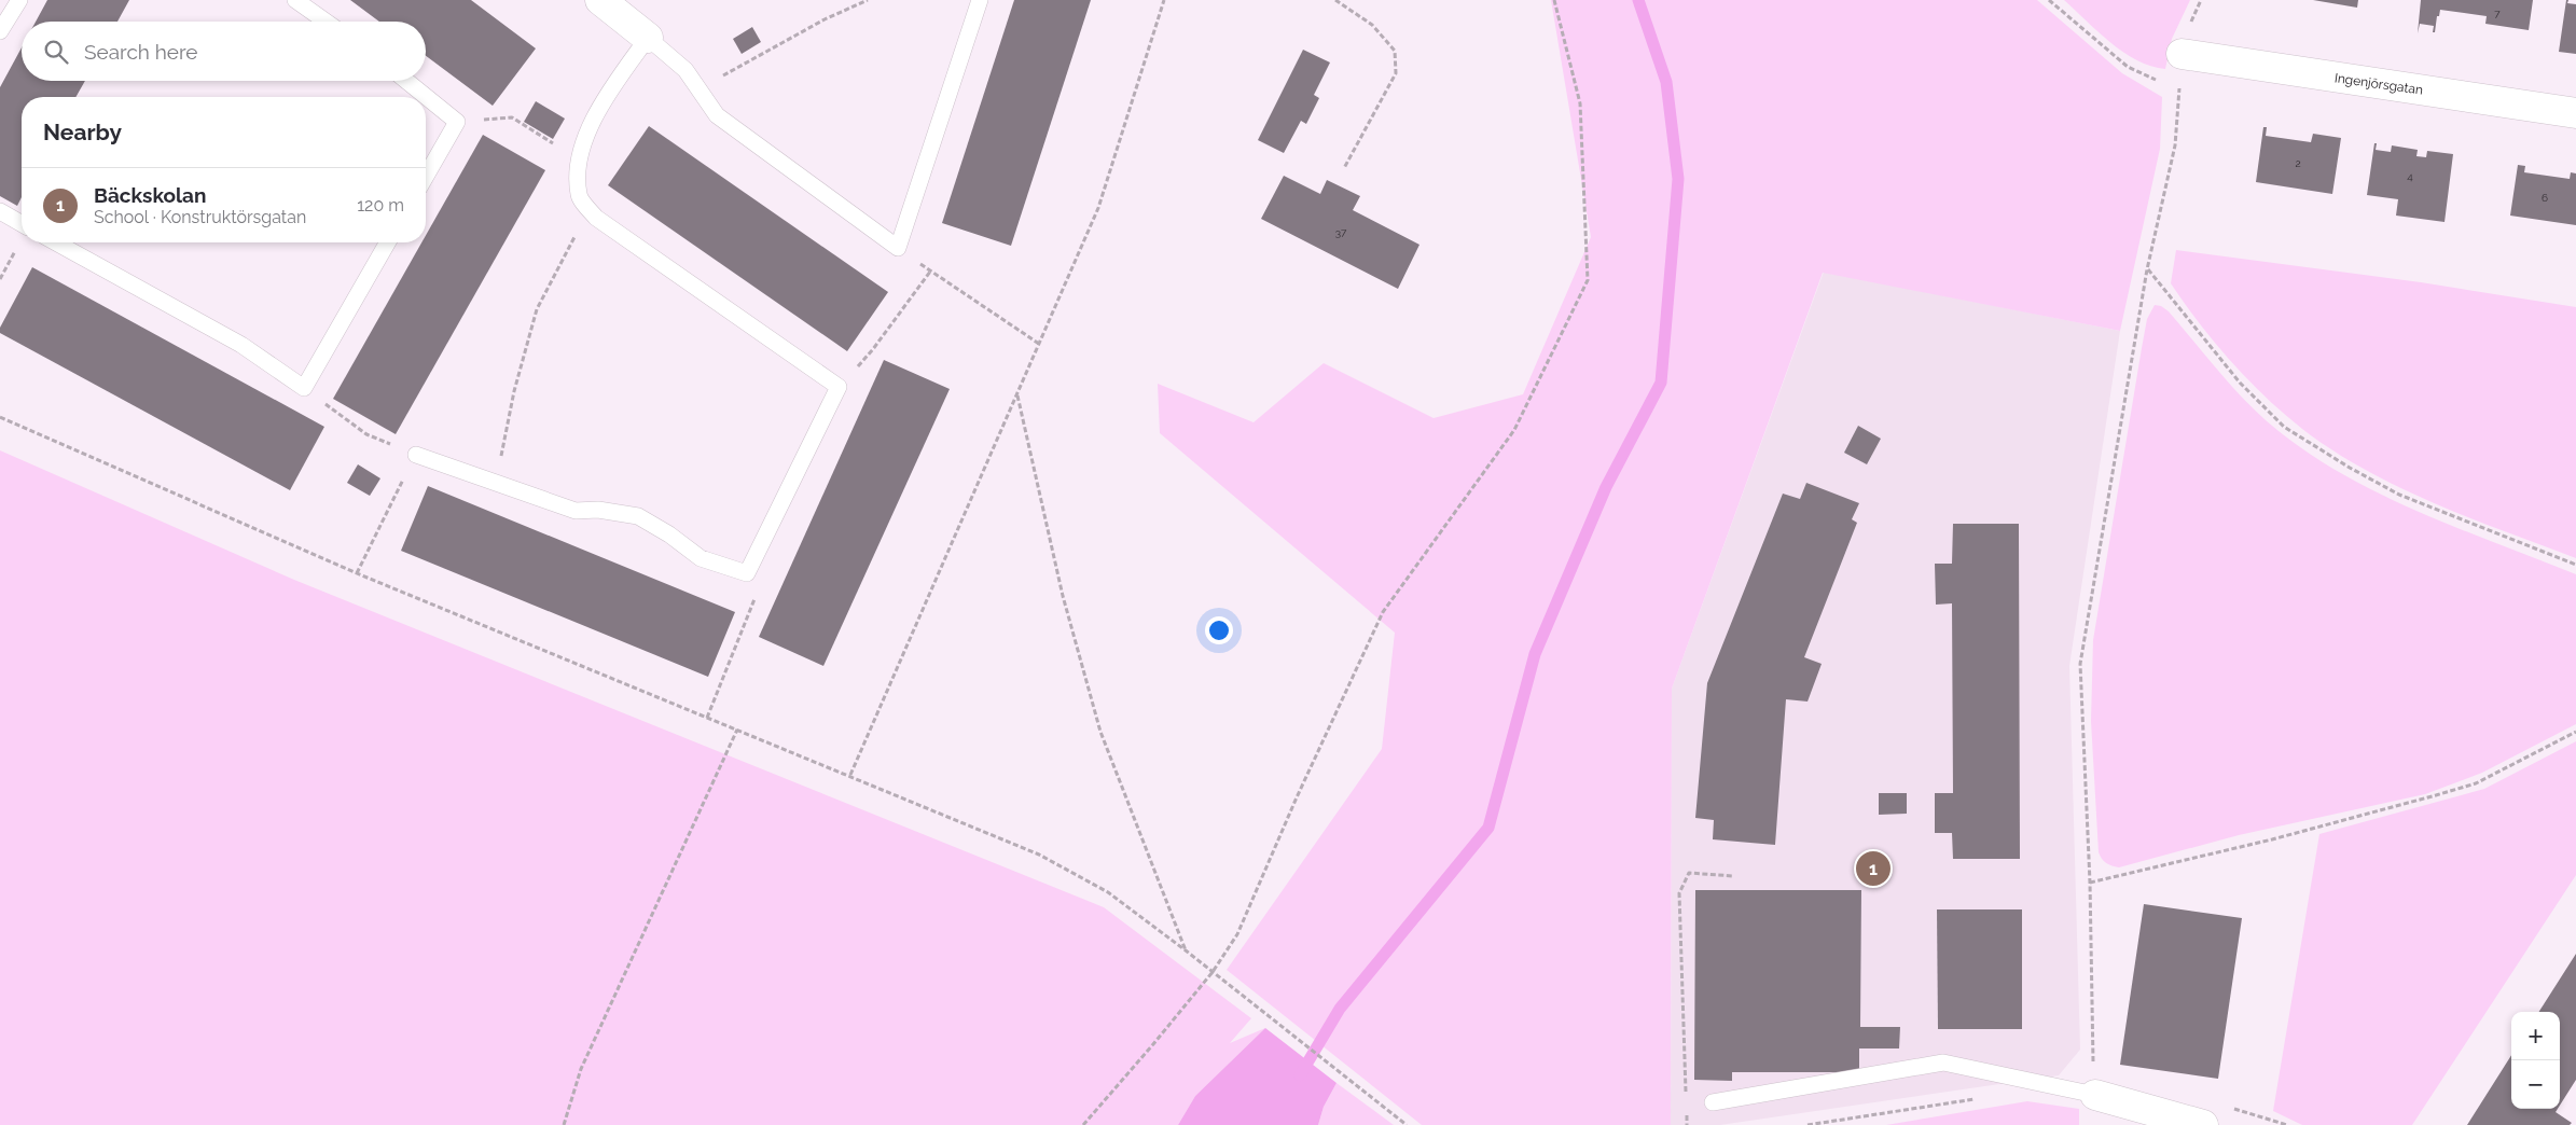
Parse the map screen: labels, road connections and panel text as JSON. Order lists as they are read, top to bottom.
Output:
{
  "streets": {
    "street": ["Ingenjörsgatan"]
  },
  "house_numbers": [
    "7",
    "2",
    "4",
    "6",
    "37"
  ],
  "page": {
    "search": "Search here",
    "heading": "Nearby",
    "list": [
      {
        "mark": "1",
        "name": "Bäckskolan",
        "note": "School · Konstruktörsgatan",
        "value": "120 m"
      }
    ],
    "pins": "1",
    "map_buttons": ["+", "−"]
  }
}
